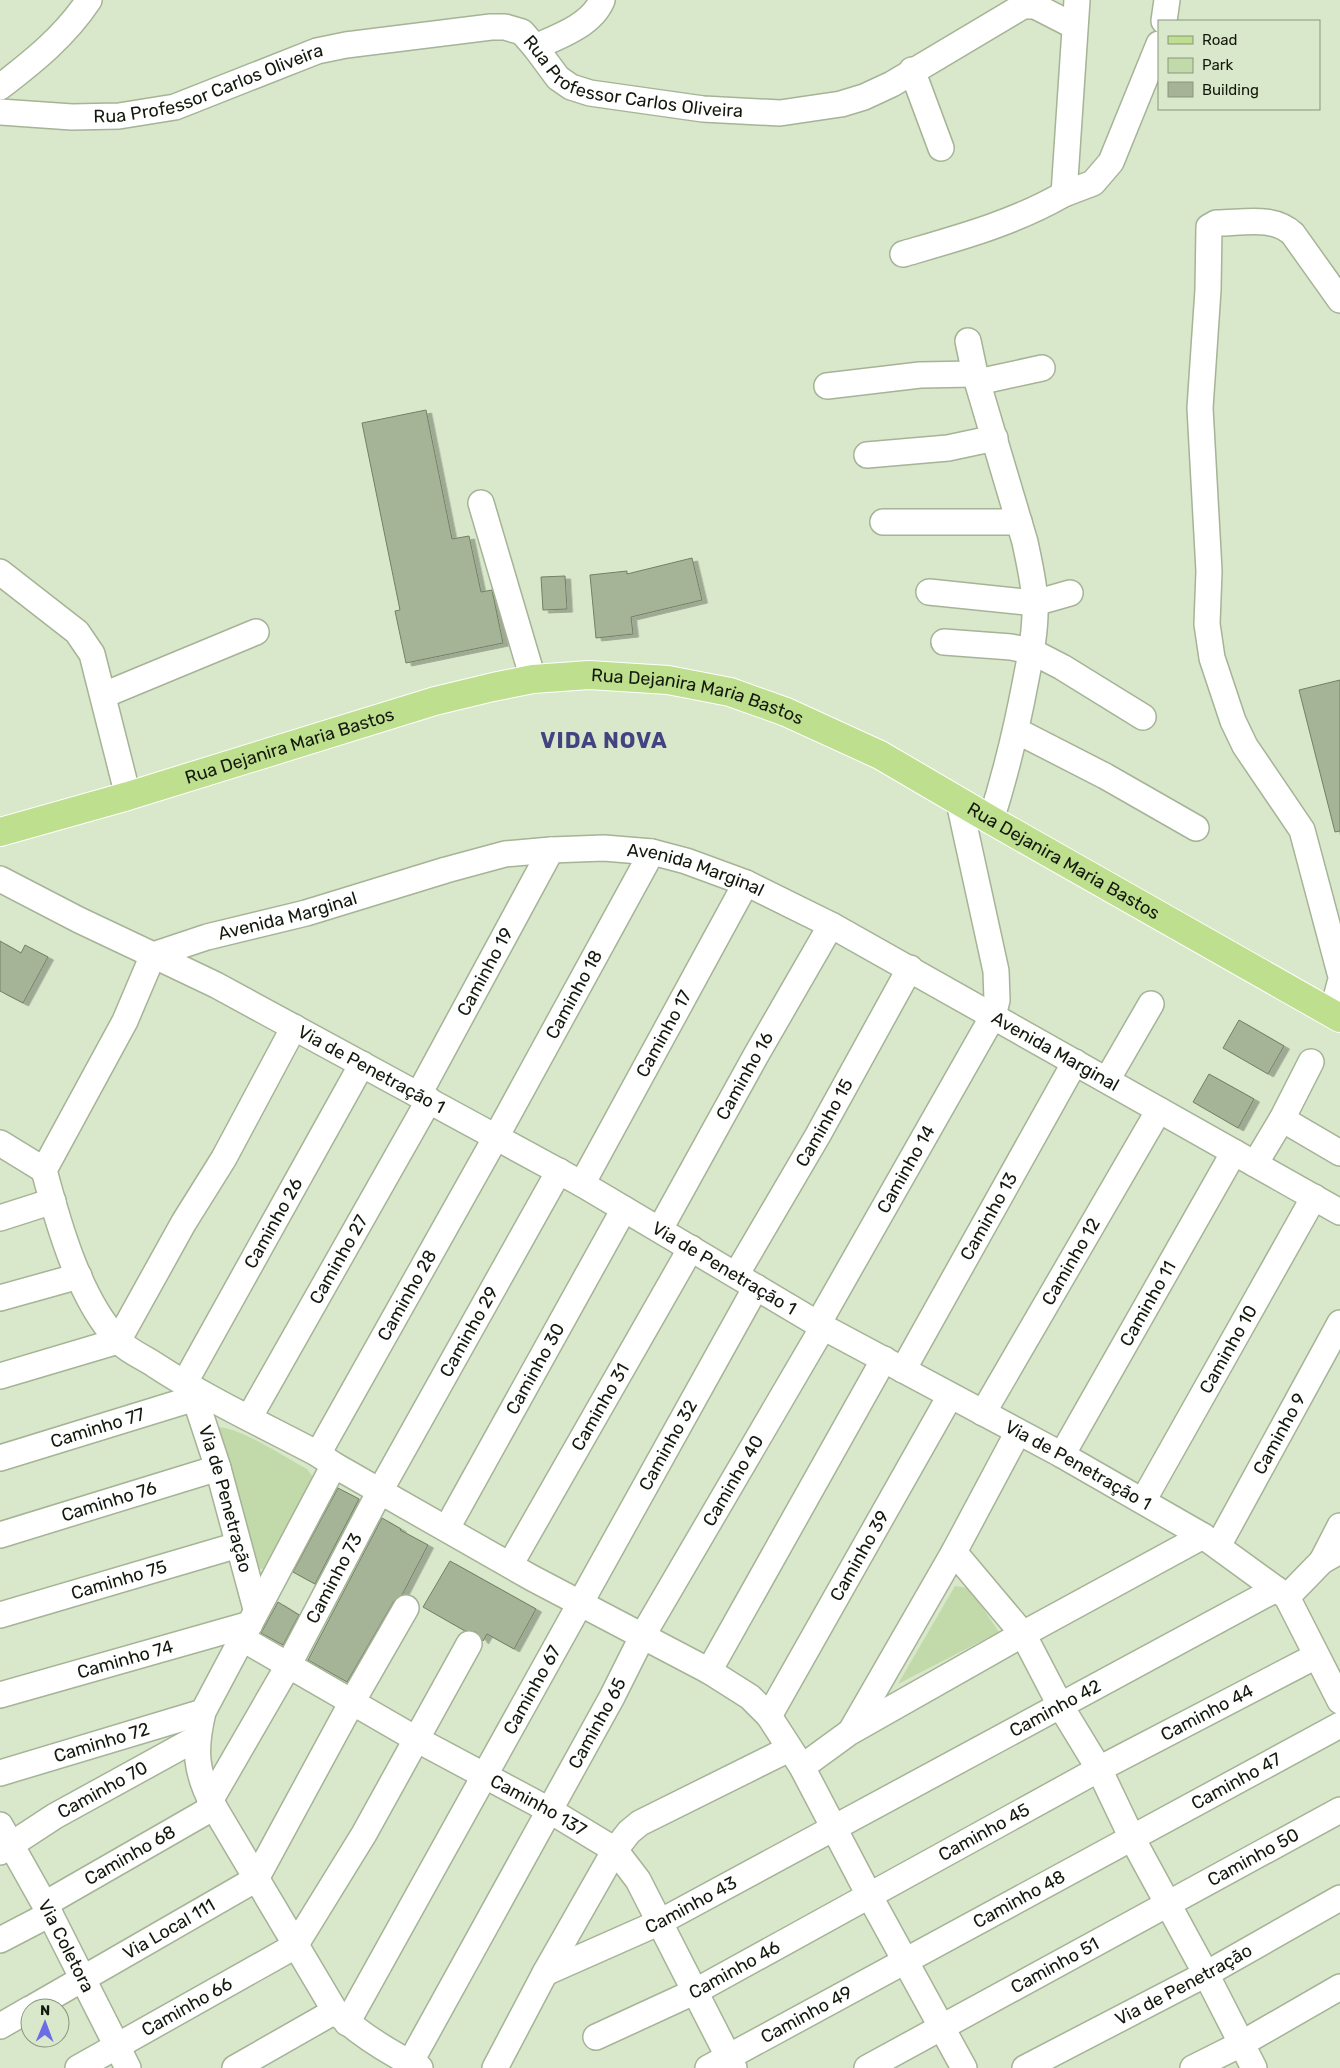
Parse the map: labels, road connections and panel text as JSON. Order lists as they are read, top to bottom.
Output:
{
  "streets": {
    "main road": ["Rua Dejanira Maria Bastos"],
    "street": [
      "Rua Professor Carlos Oliveira",
      "Avenida Marginal",
      "Caminho 19",
      "Caminho 18",
      "Caminho 17",
      "Via de Penetração 1",
      "Caminho 16",
      "Caminho 15",
      "Caminho 14",
      "Caminho 13",
      "Caminho 26",
      "Caminho 27",
      "Caminho 12",
      "Caminho 28",
      "Caminho 11",
      "Caminho 29",
      "Caminho 10",
      "Caminho 30",
      "Caminho 31",
      "Caminho 77",
      "Caminho 9",
      "Caminho 32",
      "Caminho 40",
      "Via de Penetração",
      "Caminho 76",
      "Caminho 39",
      "Caminho 73",
      "Caminho 75",
      "Caminho 74",
      "Caminho 67",
      "Caminho 42",
      "Caminho 44",
      "Caminho 65",
      "Caminho 72",
      "Caminho 47",
      "Caminho 70",
      "Caminho 137",
      "Caminho 45",
      "Caminho 68",
      "Caminho 50",
      "Caminho 48",
      "Caminho 43",
      "Via Local 111",
      "Via Coletora",
      "Caminho 51",
      "Caminho 46",
      "Caminho 66",
      "Caminho 49"
    ]
  },
  "crossings": [
    ["Avenida Marginal", "Caminho 19"],
    ["Avenida Marginal", "Caminho 18"],
    ["Avenida Marginal", "Caminho 17"],
    ["Avenida Marginal", "Via de Penetração 1"],
    ["Avenida Marginal", "Caminho 16"],
    ["Avenida Marginal", "Caminho 15"],
    ["Avenida Marginal", "Caminho 14"],
    ["Avenida Marginal", "Caminho 13"],
    ["Avenida Marginal", "Caminho 12"],
    ["Avenida Marginal", "Caminho 11"],
    ["Avenida Marginal", "Caminho 10"],
    ["Caminho 19", "Via de Penetração 1"],
    ["Caminho 19", "Caminho 27"],
    ["Caminho 18", "Via de Penetração 1"],
    ["Caminho 18", "Caminho 28"],
    ["Caminho 17", "Via de Penetração 1"],
    ["Via de Penetração 1", "Caminho 16"],
    ["Via de Penetração 1", "Caminho 15"],
    ["Via de Penetração 1", "Caminho 14"],
    ["Via de Penetração 1", "Caminho 13"],
    ["Via de Penetração 1", "Caminho 26"],
    ["Via de Penetração 1", "Caminho 27"],
    ["Via de Penetração 1", "Caminho 12"],
    ["Via de Penetração 1", "Caminho 28"],
    ["Via de Penetração 1", "Caminho 11"],
    ["Via de Penetração 1", "Caminho 29"],
    ["Via de Penetração 1", "Caminho 10"],
    ["Via de Penetração 1", "Caminho 30"],
    ["Via de Penetração 1", "Caminho 31"],
    ["Via de Penetração 1", "Caminho 9"],
    ["Via de Penetração 1", "Caminho 32"],
    ["Via de Penetração 1", "Caminho 40"],
    ["Via de Penetração 1", "Caminho 39"],
    ["Via de Penetração 1", "Caminho 42"],
    ["Caminho 15", "Caminho 32"],
    ["Caminho 14", "Caminho 40"],
    ["Caminho 26", "Caminho 77"],
    ["Caminho 26", "Via de Penetração"],
    ["Caminho 28", "Via de Penetração"],
    ["Caminho 28", "Caminho 73"],
    ["Caminho 28", "Caminho 74"],
    ["Caminho 28", "Caminho 67"],
    ["Caminho 28", "Caminho 72"],
    ["Caminho 28", "Caminho 70"],
    ["Caminho 28", "Caminho 137"],
    ["Caminho 28", "Caminho 68"],
    ["Caminho 28", "Via Local 111"],
    ["Caminho 28", "Caminho 66"],
    ["Caminho 29", "Caminho 73"],
    ["Caminho 77", "Via de Penetração"],
    ["Caminho 32", "Caminho 67"],
    ["Caminho 40", "Caminho 65"],
    ["Via de Penetração", "Caminho 76"],
    ["Via de Penetração", "Caminho 75"],
    ["Via de Penetração", "Caminho 74"],
    ["Via de Penetração", "Caminho 137"],
    ["Caminho 73", "Caminho 137"],
    ["Caminho 73", "Caminho 68"],
    ["Caminho 74", "Caminho 137"],
    ["Caminho 67", "Caminho 137"],
    ["Caminho 42", "Caminho 43"],
    ["Caminho 44", "Caminho 45"],
    ["Caminho 65", "Caminho 137"],
    ["Caminho 47", "Caminho 48"],
    ["Caminho 70", "Via Coletora"],
    ["Caminho 137", "Caminho 43"],
    ["Caminho 137", "Caminho 46"],
    ["Caminho 137", "Caminho 49"],
    ["Caminho 45", "Caminho 46"],
    ["Caminho 68", "Via Coletora"],
    ["Caminho 50", "Caminho 51"],
    ["Caminho 48", "Caminho 49"],
    ["Via Local 111", "Via Coletora"],
    ["Via Coletora", "Caminho 66"]
  ],
  "districts": ["VIDA NOVA"],
  "legend": ["Road", "Park", "Building"],
  "north": "top"
}
